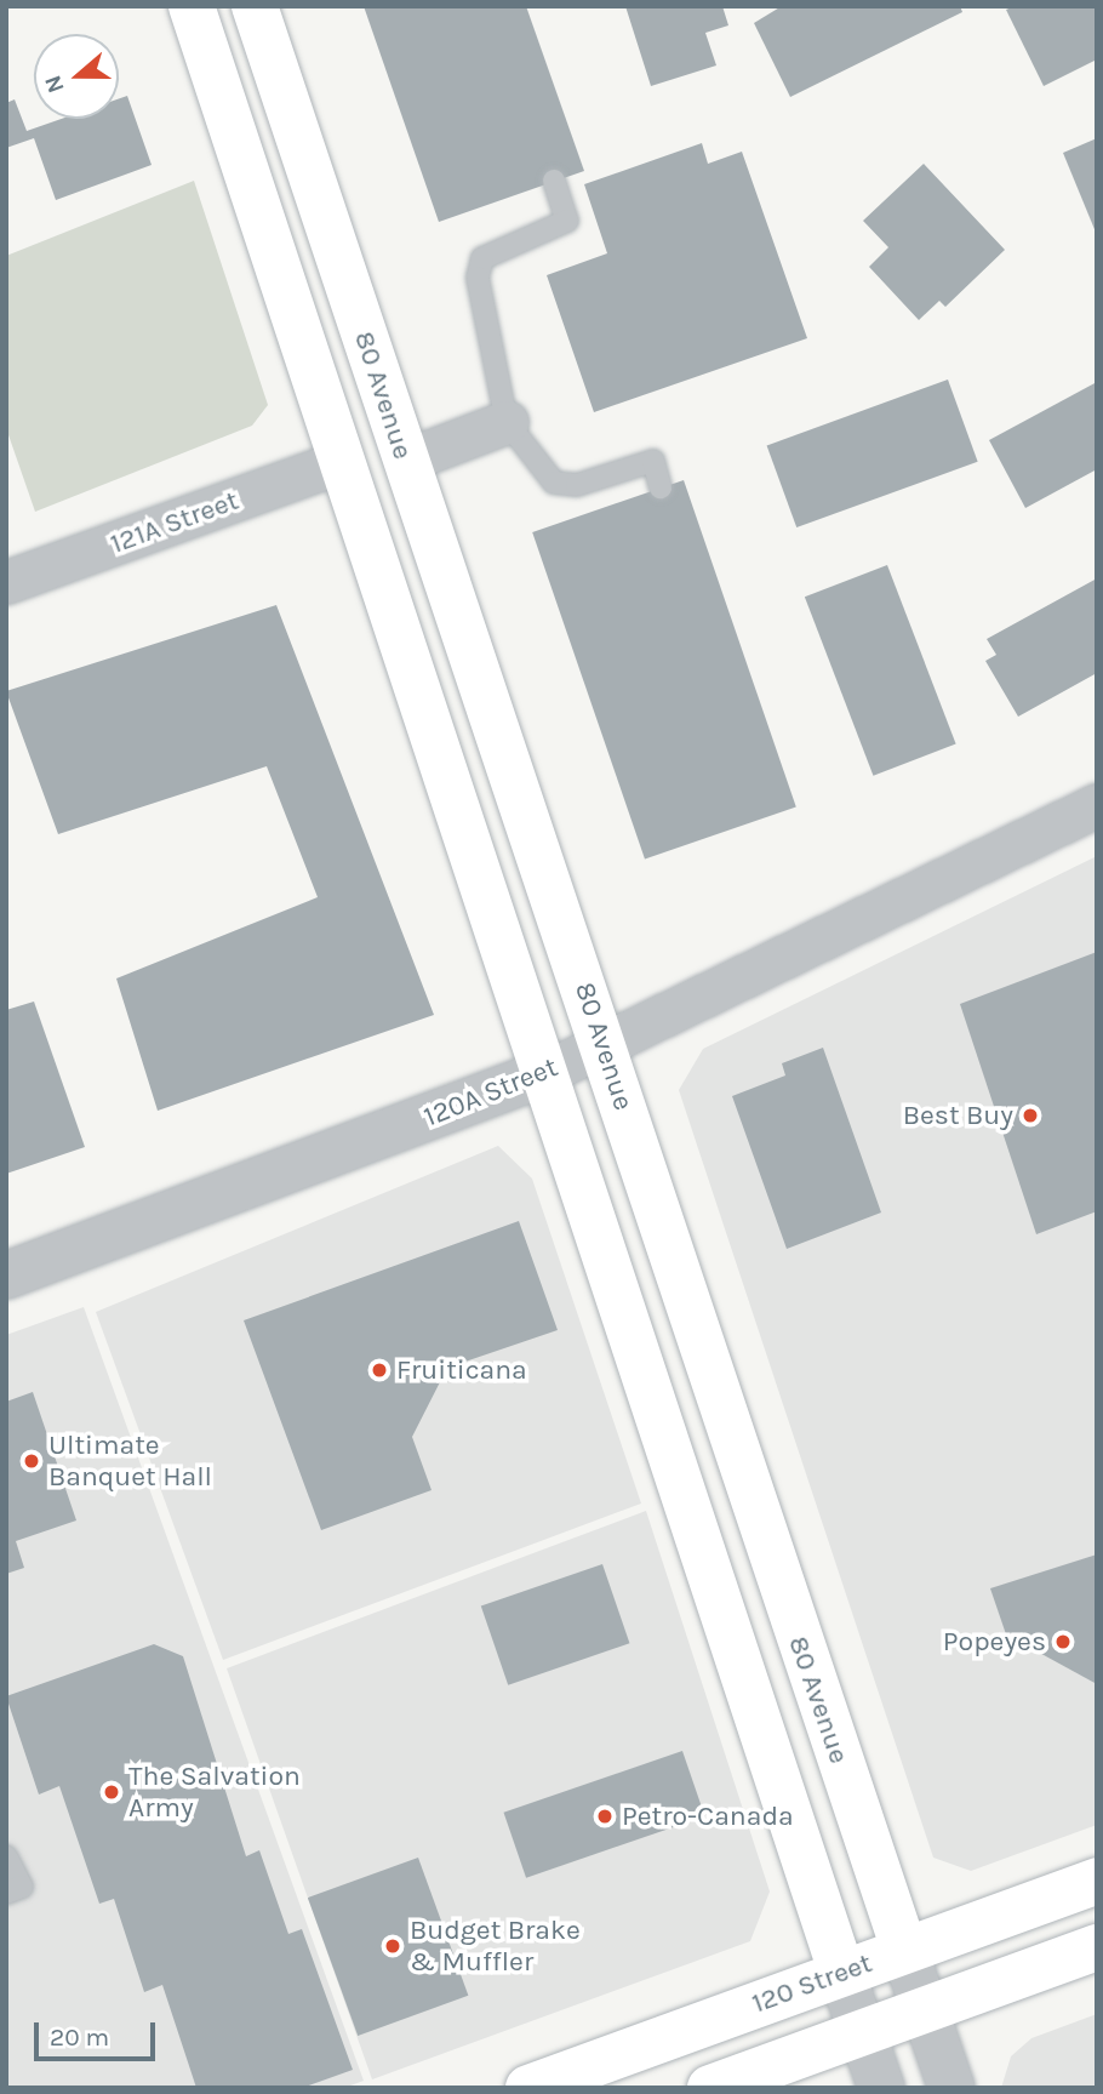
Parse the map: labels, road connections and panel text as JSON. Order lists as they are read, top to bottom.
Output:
{
  "streets": {
    "main road": ["80 Avenue", "120 Street"],
    "street": ["121A Street", "120A Street"]
  },
  "crossings": [
    ["80 Avenue", "120A Street"],
    ["80 Avenue", "120 Street"]
  ],
  "places": [
    "Best Buy",
    "Fruiticana",
    "Ultimate Banquet Hall",
    "Popeyes",
    "The Salvation Army",
    "Petro-Canada",
    "Budget Brake & Muffler"
  ],
  "scale_bar": "20 m",
  "north": "left"
}
